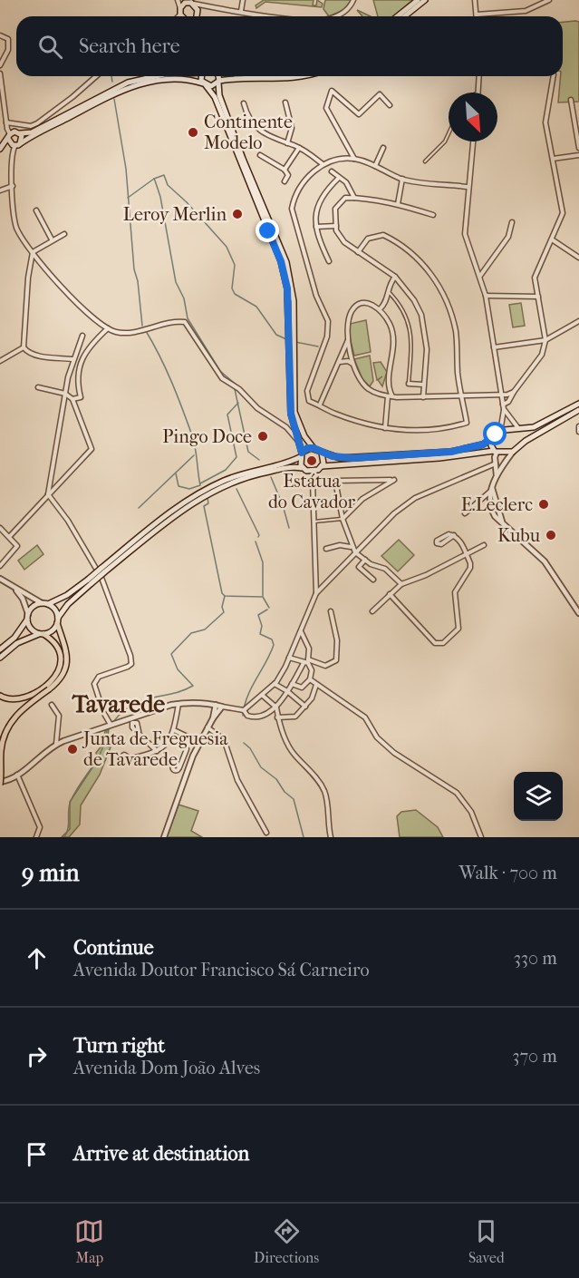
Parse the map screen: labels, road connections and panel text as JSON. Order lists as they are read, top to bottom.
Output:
{
  "districts": ["Tavarede"],
  "places": [
    "Continente Modelo",
    "Leroy Merlin",
    "Pingo Doce",
    "Estátua do Cavador",
    "E.Leclerc",
    "Kubu",
    "Junta de Freguesia de Tavarede"
  ],
  "north": "bottom right",
  "page": {
    "search": "Search here",
    "heading": ["9 min", "Walk · 700 m"],
    "list": [
      ["Continue", "Avenida Doutor Francisco Sá Carneiro", "330 m"],
      ["Turn right", "Avenida Dom João Alves", "370 m"],
      "Arrive at destination"
    ],
    "nav": ["Map", "Directions", "Saved"]
  }
}
